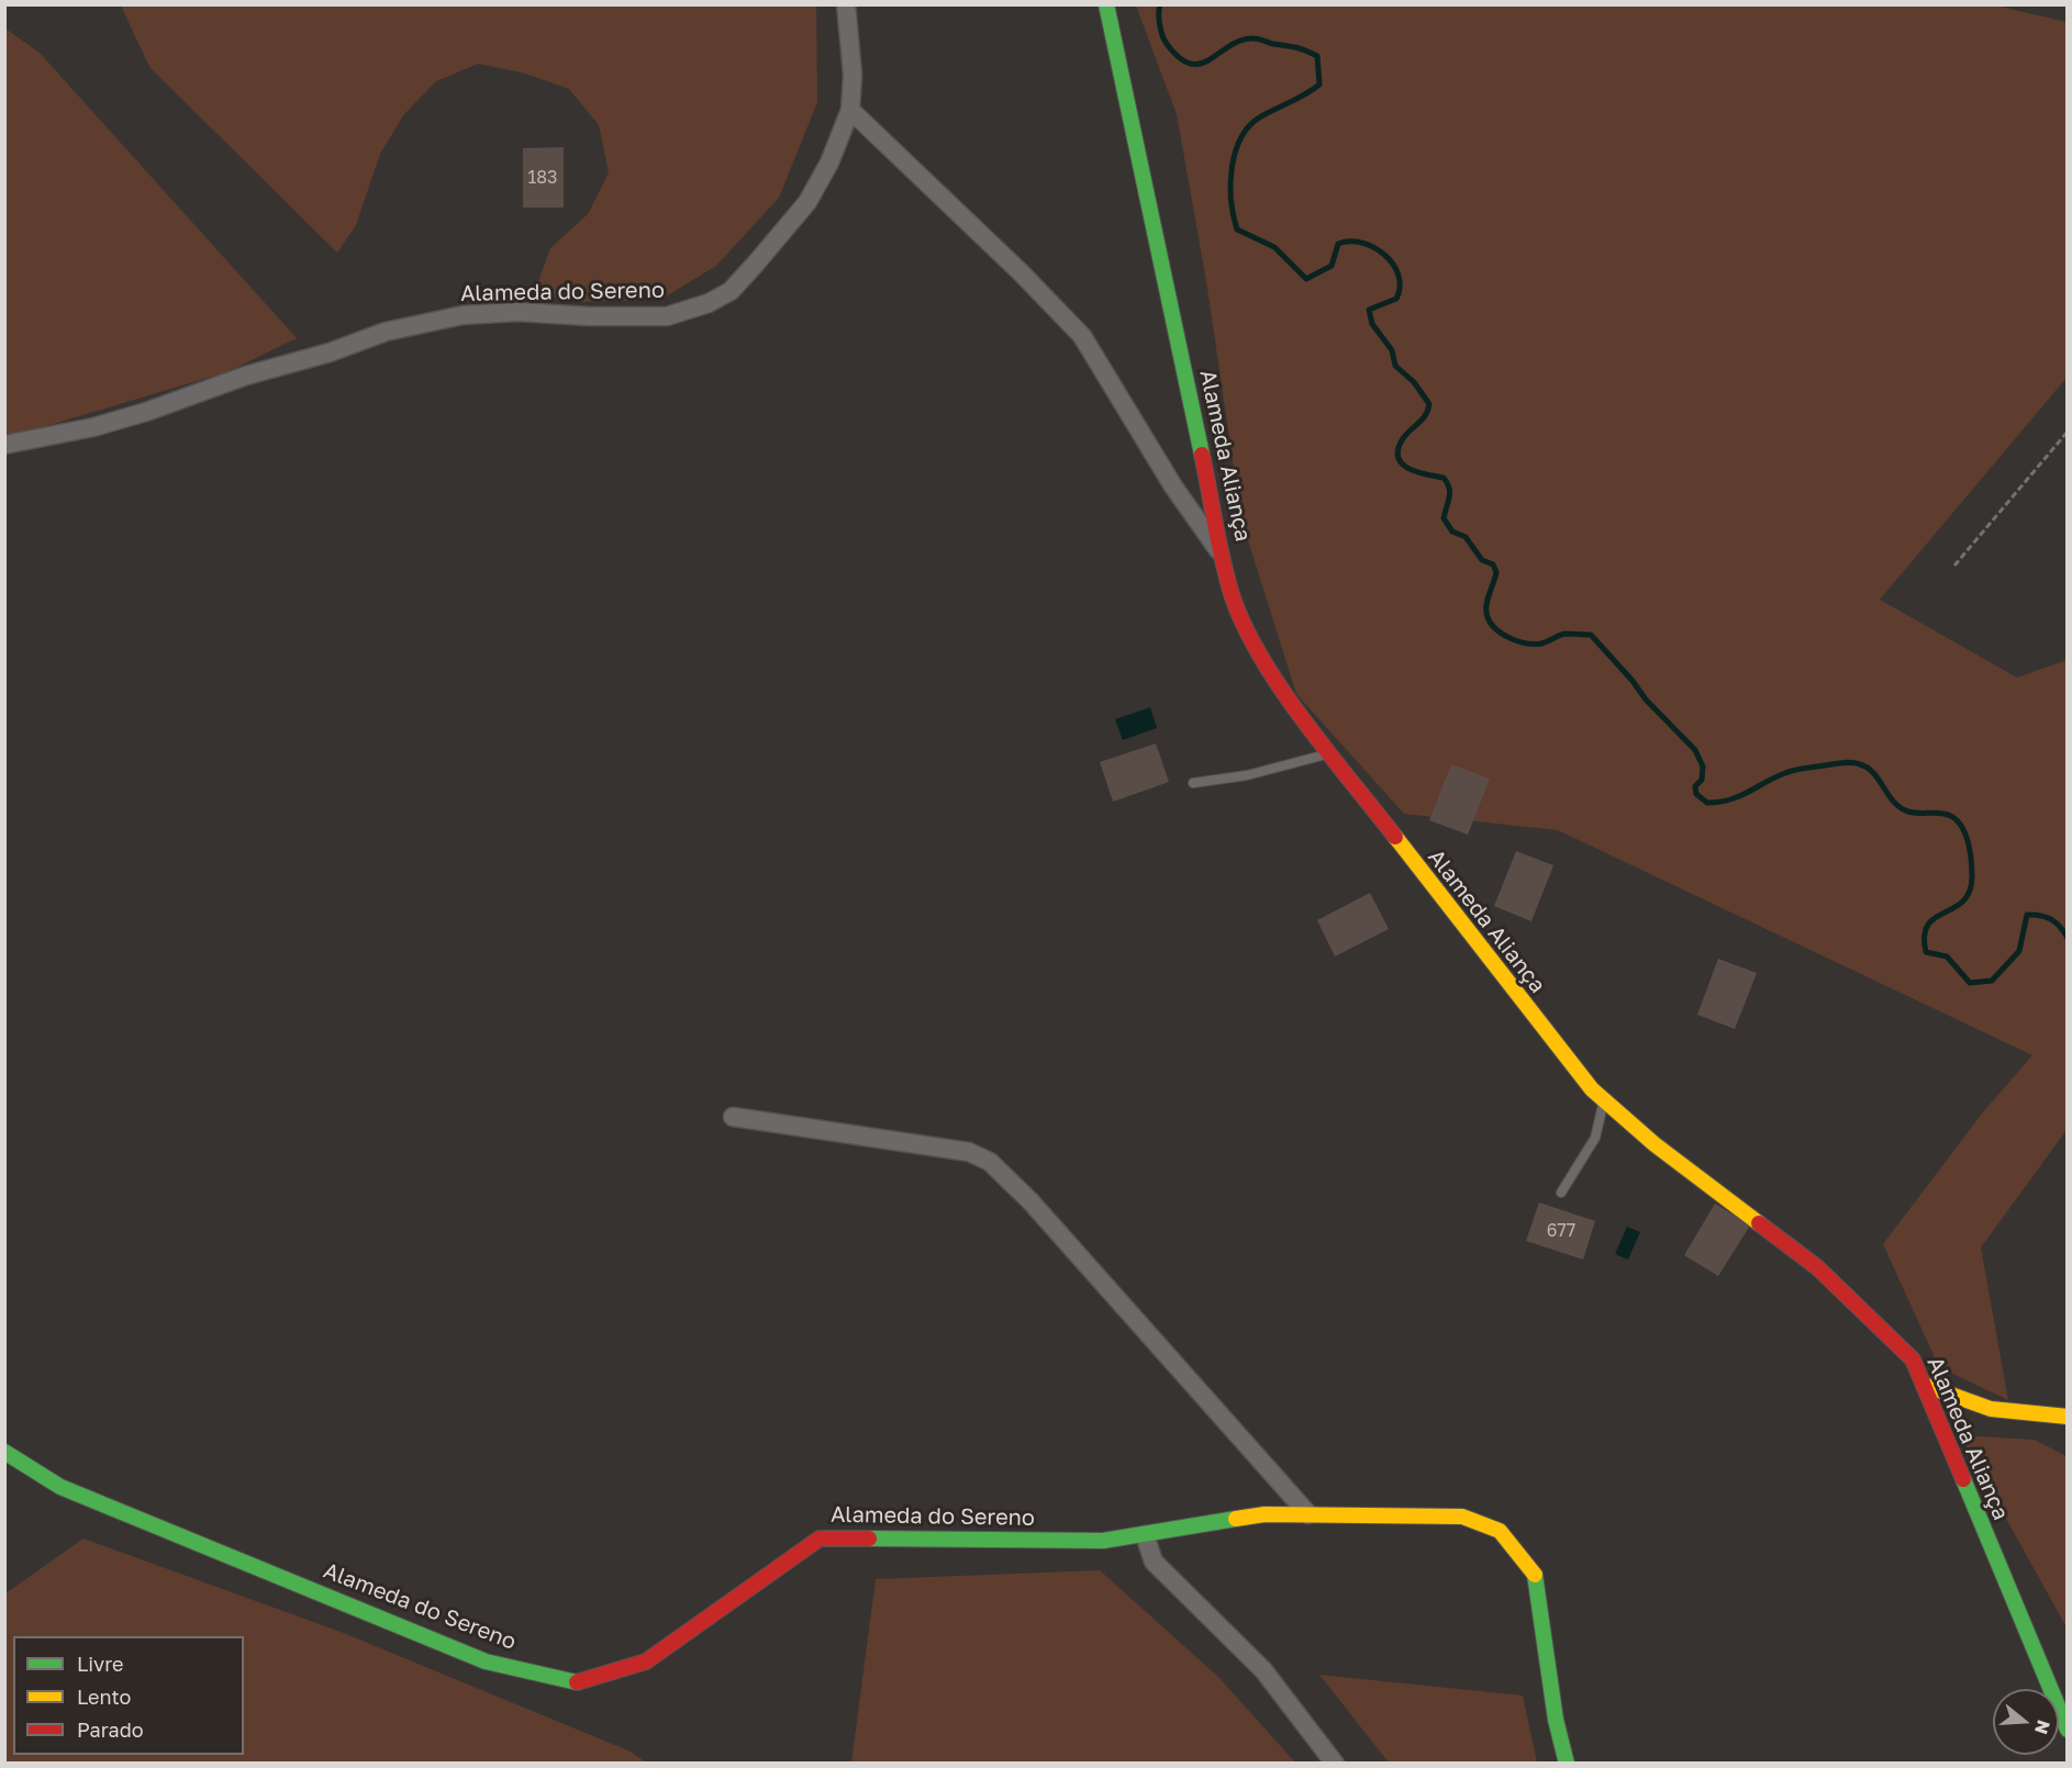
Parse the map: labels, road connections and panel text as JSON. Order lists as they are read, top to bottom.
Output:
{
  "streets": {
    "street": ["Alameda do Sereno", "Alameda Aliança"]
  },
  "house_numbers": ["183", "677"],
  "legend": ["Livre", "Lento", "Parado"],
  "north": "right"
}
